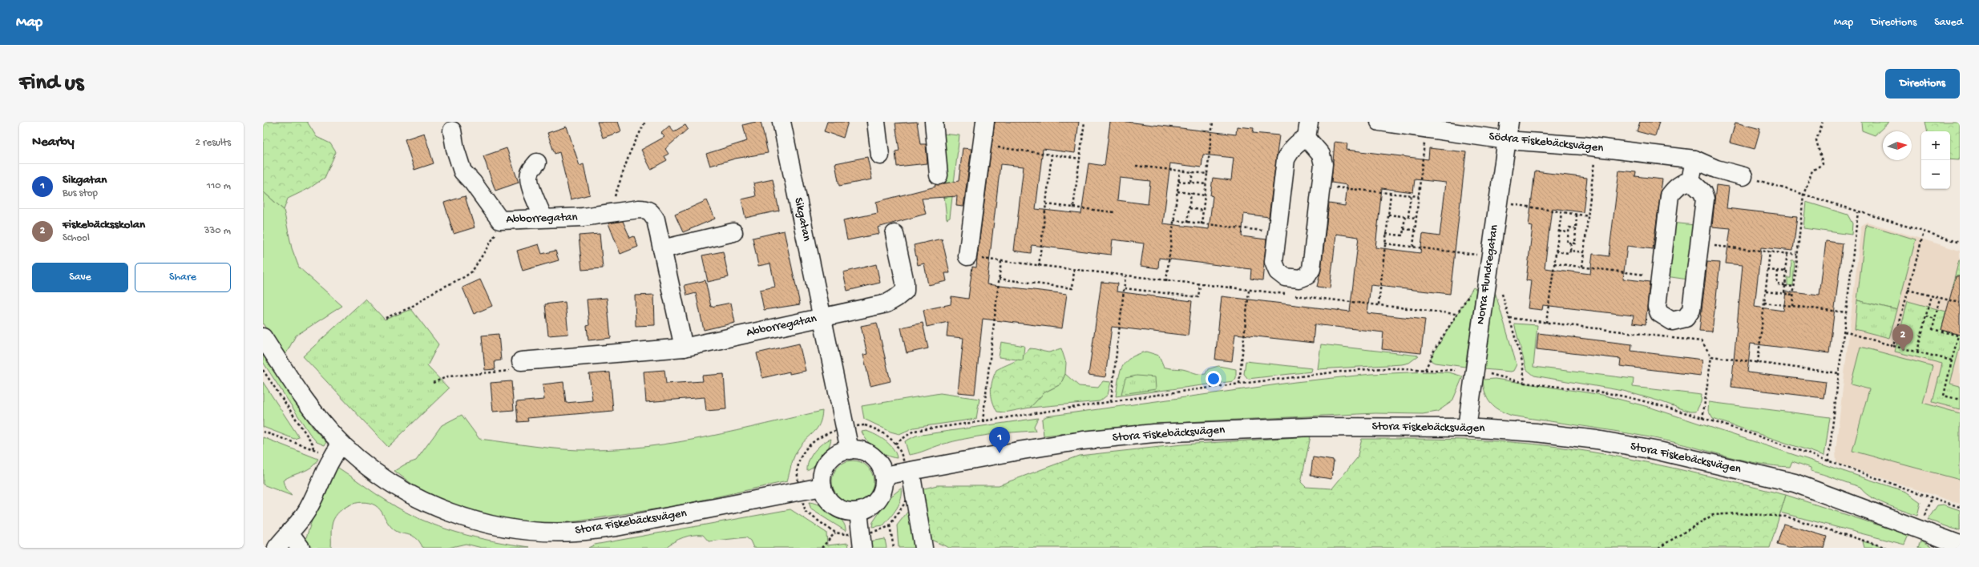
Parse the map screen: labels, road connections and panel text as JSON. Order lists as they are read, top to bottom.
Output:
{
  "streets": {
    "street": [
      "Södra Fiskebäcksvägen",
      "Abborregatan",
      "Sikgatan",
      "Norra Flundregatan",
      "Stora Fiskebäcksvägen"
    ]
  },
  "crossings": [
    ["Södra Fiskebäcksvägen", "Norra Flundregatan"],
    ["Abborregatan", "Sikgatan"],
    ["Sikgatan", "Stora Fiskebäcksvägen"],
    ["Norra Flundregatan", "Stora Fiskebäcksvägen"]
  ],
  "north": "right",
  "page": {
    "header": "Map",
    "nav": ["Map", "Directions", "Saved"],
    "buttons": [
      "Directions",
      ["Save", "Share"]
    ],
    "title": "Find us",
    "heading": ["Nearby", "2 results"],
    "map_buttons": ["+", "−"],
    "list": [
      {
        "mark": "1",
        "name": "Sikgatan",
        "note": "Bus stop",
        "value": "110 m"
      },
      {
        "mark": "2",
        "name": "Fiskebäcksskolan",
        "note": "School",
        "value": "330 m"
      }
    ],
    "pins": ["2", "1"]
  }
}
